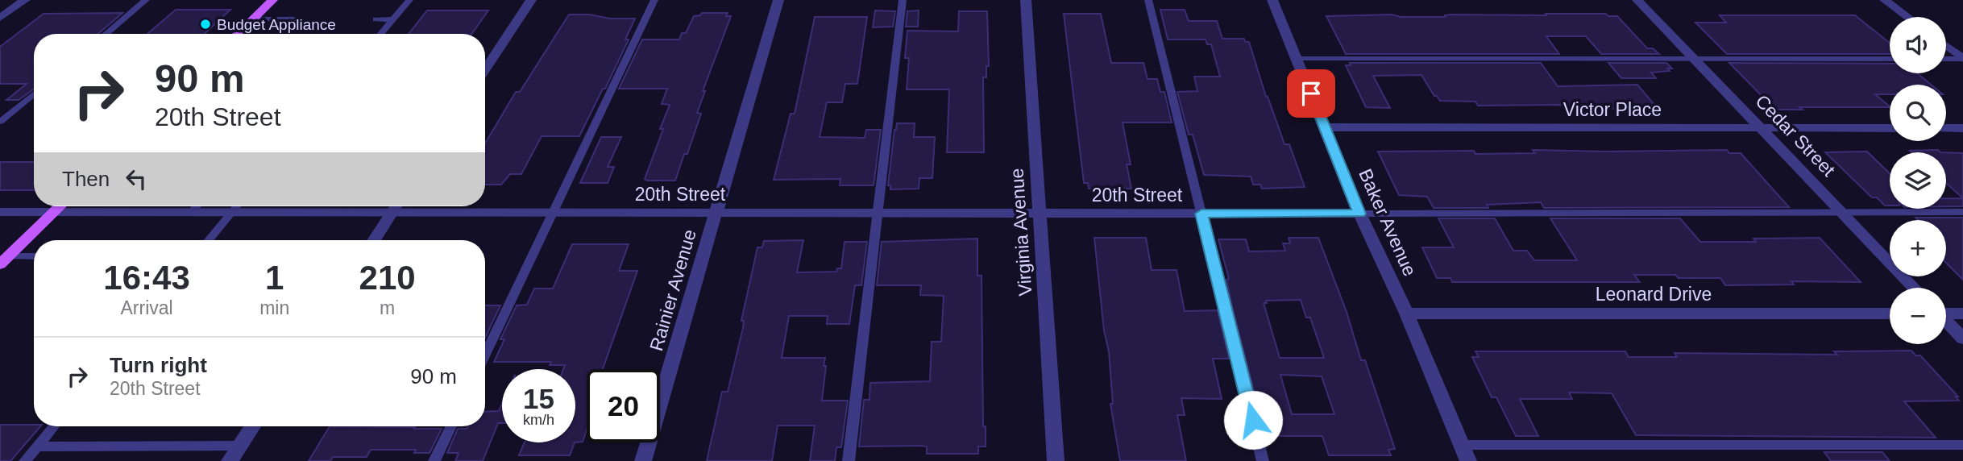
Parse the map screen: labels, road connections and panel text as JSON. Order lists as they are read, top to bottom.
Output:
{
  "streets": {
    "street": [
      "Victor Place",
      "Cedar Street",
      "20th Street",
      "Baker Avenue",
      "Virginia Avenue",
      "Rainier Avenue",
      "Leonard Drive"
    ]
  },
  "crossings": [
    ["Victor Place", "Cedar Street"],
    ["Victor Place", "Baker Avenue"],
    ["20th Street", "Baker Avenue"],
    ["20th Street", "Virginia Avenue"],
    ["20th Street", "Rainier Avenue"],
    ["Baker Avenue", "Leonard Drive"]
  ],
  "places": ["Budget Appliance"],
  "page": {
    "map_buttons": ["+", "−"],
    "turn": ["90 m", "20th Street"],
    "then": "Then",
    "eta": [
      "16:43",
      "Arrival",
      "1",
      "min",
      "210",
      "m"
    ],
    "list": [
      {
        "name": "Turn right",
        "note": "20th Street",
        "value": "90 m"
      }
    ],
    "speed": "15 km/h",
    "limit": "20"
  }
}
